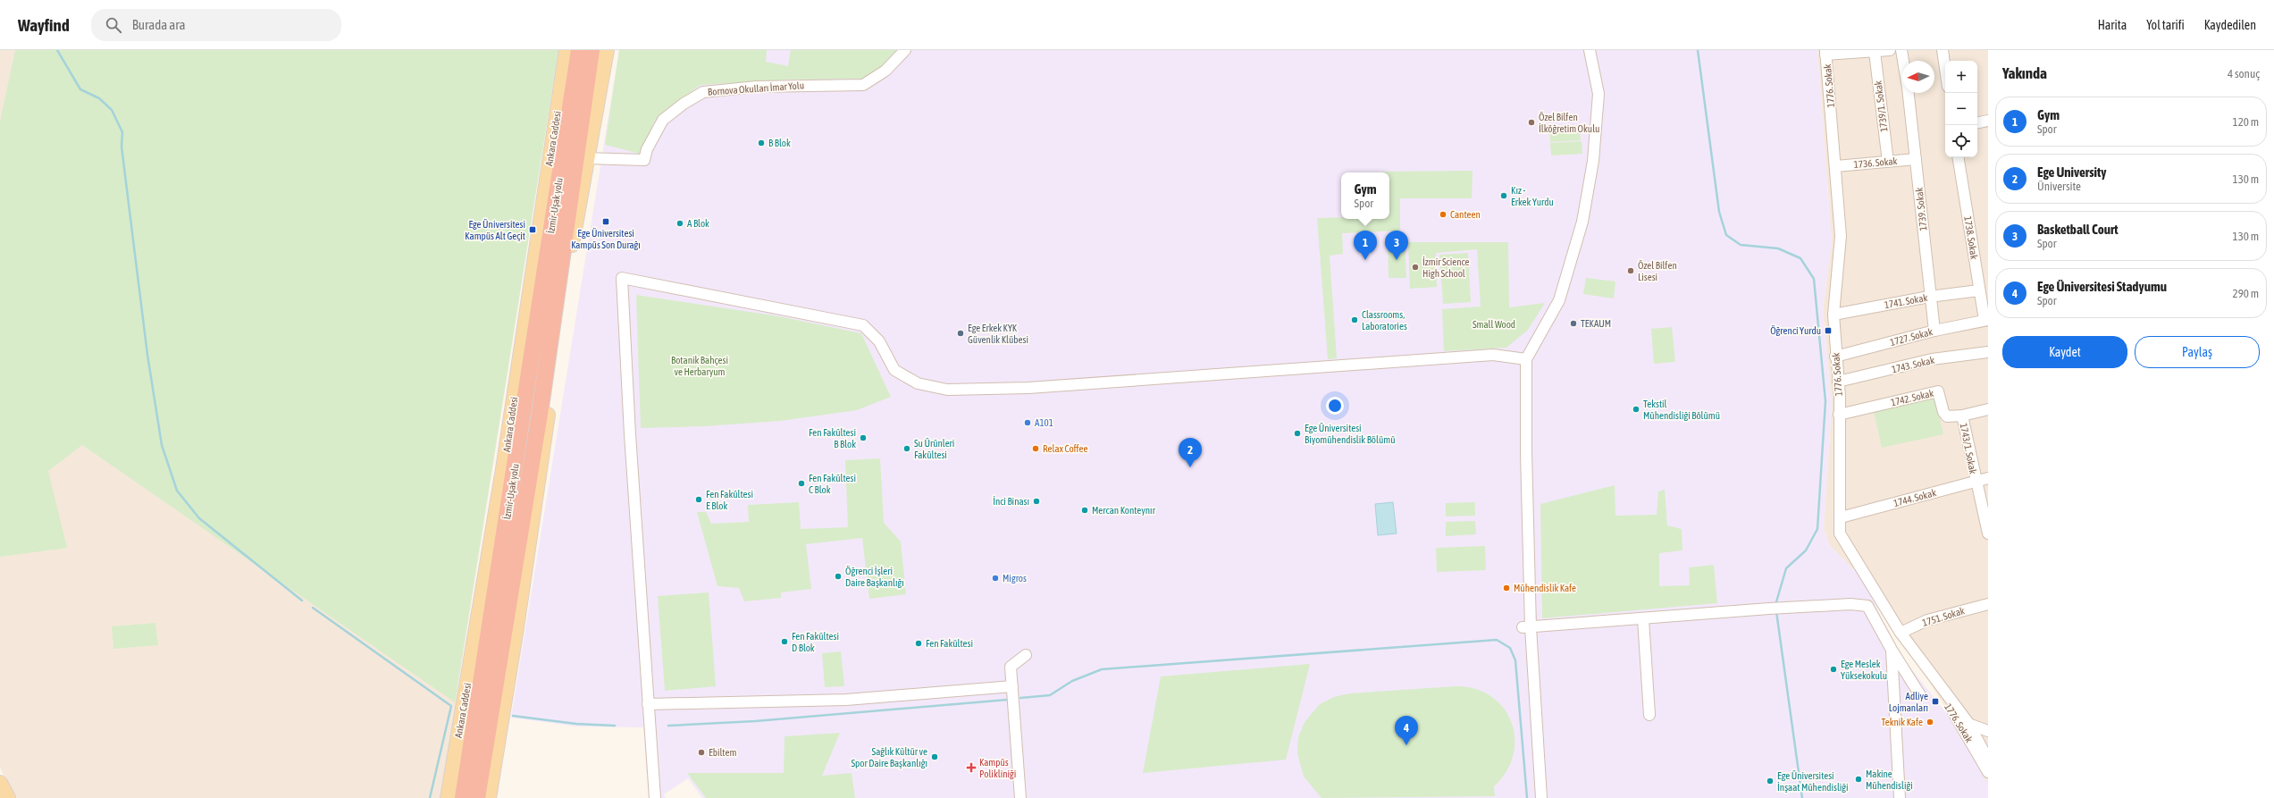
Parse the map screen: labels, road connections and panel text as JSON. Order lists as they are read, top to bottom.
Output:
{
  "streets": {
    "highway": ["İzmir-Uşak yolu"],
    "main road": ["Ankara Caddesi"],
    "street": [
      "1776. Sokak",
      "Bornova Okulları İmar Yolu",
      "1739/1. Sokak",
      "1736. Sokak",
      "1739. Sokak",
      "1738. Sokak",
      "1741. Sokak",
      "1727. Sokak",
      "1743. Sokak",
      "1742. Sokak",
      "1743/1. Sokak",
      "1744. Sokak",
      "1751. Sokak"
    ]
  },
  "crossings": [
    ["1776. Sokak", "1736. Sokak"],
    ["1776. Sokak", "1741. Sokak"],
    ["1776. Sokak", "1727. Sokak"],
    ["1776. Sokak", "1743. Sokak"],
    ["1776. Sokak", "1742. Sokak"],
    ["1776. Sokak", "1744. Sokak"],
    ["1776. Sokak", "1751. Sokak"],
    ["1739/1. Sokak", "1736. Sokak"],
    ["1736. Sokak", "1739. Sokak"],
    ["1739. Sokak", "1741. Sokak"],
    ["1739. Sokak", "1727. Sokak"],
    ["1738. Sokak", "1741. Sokak"],
    ["1738. Sokak", "1727. Sokak"],
    ["1742. Sokak", "1743/1. Sokak"],
    ["1743/1. Sokak", "1744. Sokak"]
  ],
  "parks": ["Small Wood", "Botanik Bahçesi ve Herbaryum"],
  "places": {
    "other": [
      "Özel Bilfen İlköğretim Okulu",
      "B Blok",
      "Kız - Erkek Yurdu",
      "Canteen",
      "A Blok",
      "İzmir Science High School",
      "Özel Bilfen Lisesi",
      "Classrooms, Laboratories",
      "TEKAUM",
      "Ege Erkek KYK Güvenlik Klübesi",
      "Tekstil Mühendisliği Bölümü",
      "A101",
      "Ege Üniversitesi Biyomühendislik Bölümü",
      "Fen Fakültesi B Blok",
      "Su Ürünleri Fakültesi",
      "Relax Coffee",
      "Fen Fakültesi C Blok",
      "Fen Fakültesi E Blok",
      "İnci Binası",
      "Mercan Konteynır",
      "Öğrenci İşleri Daire Başkanlığı",
      "Migros",
      "Mühendislik Kafe",
      "Fen Fakültesi D Blok",
      "Fen Fakültesi",
      "Ege Meslek Yüksekokulu",
      "Teknik Kafe",
      "Ebiltem",
      "Sağlık Kültür ve Spor Daire Başkanlığı",
      "Makine Mühendisliği",
      "Ege Üniversitesi İnşaat Mühendisliği"
    ],
    "transit": [
      "Ege Üniversitesi Kampüs Son Durağı",
      "Ege Üniversitesi Kampüs Alt Geçit",
      "Öğrenci Yurdu",
      "Adliye Lojmanları"
    ],
    "health": ["Kampüs Polikliniği"]
  },
  "north": "left",
  "page": {
    "header": "Wayfind",
    "search": "Burada ara",
    "nav": ["Harita", "Yol tarifi", "Kaydedilen"],
    "heading": ["Yakında", "4 sonuç"],
    "map_buttons": ["+", "−"],
    "list": [
      {
        "mark": "1",
        "name": "Gym",
        "note": "Spor",
        "value": "120 m"
      },
      {
        "mark": "2",
        "name": "Ege University",
        "note": "Üniversite",
        "value": "130 m"
      },
      {
        "mark": "3",
        "name": "Basketball Court",
        "note": "Spor",
        "value": "130 m"
      },
      {
        "mark": "4",
        "name": "Ege Üniversitesi Stadyumu",
        "note": "Spor",
        "value": "290 m"
      }
    ],
    "popup": ["Gym", "Spor"],
    "pins": [
      "1",
      "3",
      "2",
      "4"
    ],
    "buttons": ["Kaydet", "Paylaş"]
  }
}
